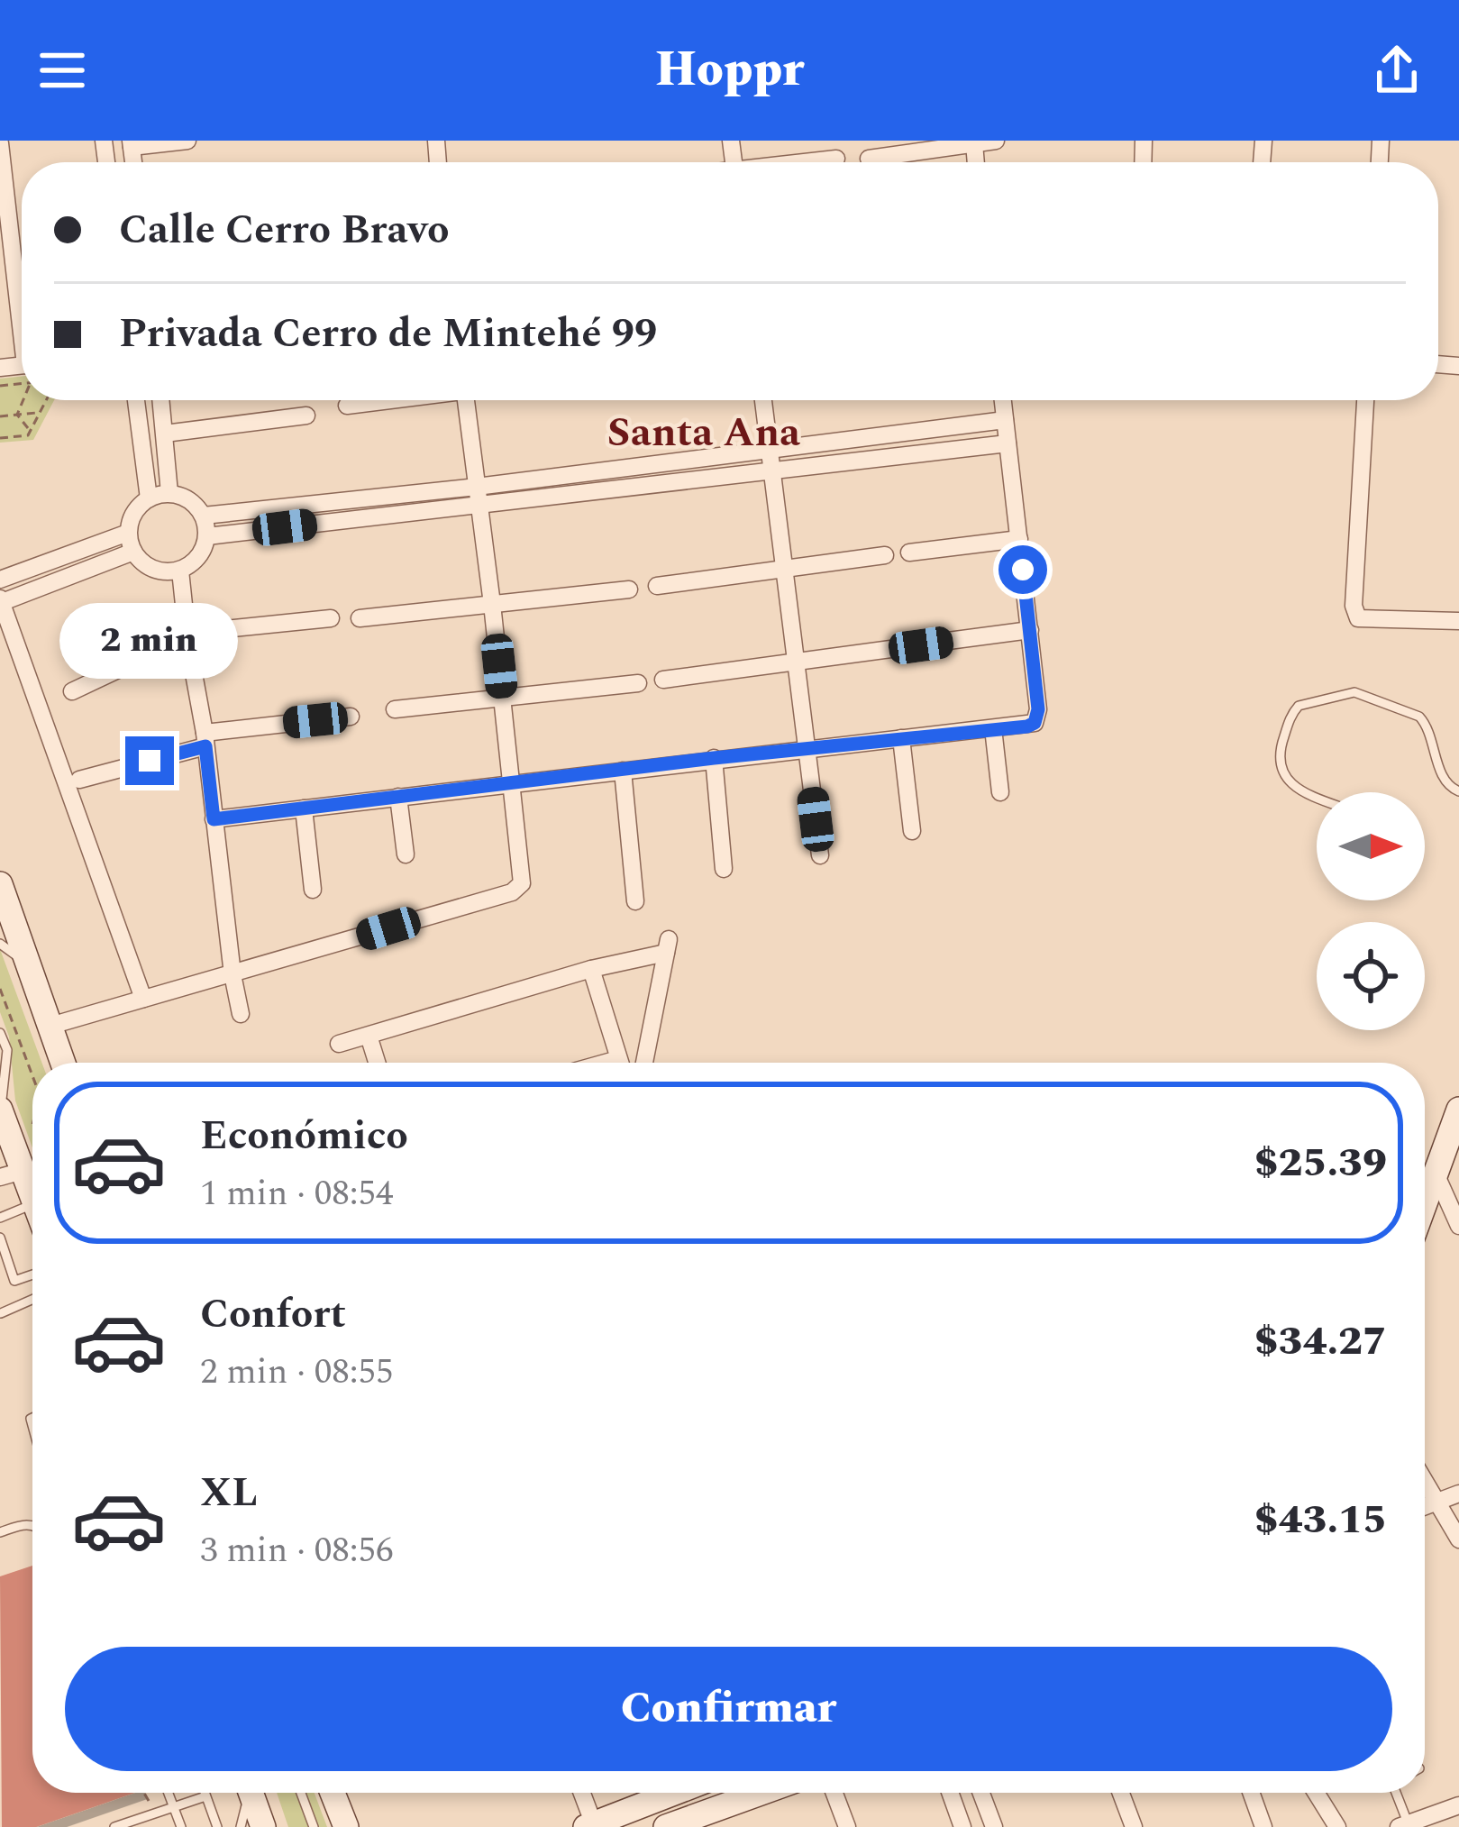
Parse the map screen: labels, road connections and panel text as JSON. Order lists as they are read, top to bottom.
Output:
{
  "districts": ["Santa Ana"],
  "north": "right",
  "page": {
    "header": "Hoppr",
    "banner": ["Calle Cerro Bravo", "Privada Cerro de Mintehé 99"],
    "bubble": "2 min",
    "list": [
      {
        "name": "Económico",
        "note": "1 min · 08:54",
        "value": "$25.39"
      },
      {
        "name": "Confort",
        "note": "2 min · 08:55",
        "value": "$34.27"
      },
      {
        "name": "XL",
        "note": "3 min · 08:56",
        "value": "$43.15"
      }
    ],
    "buttons": "Confirmar"
  }
}
